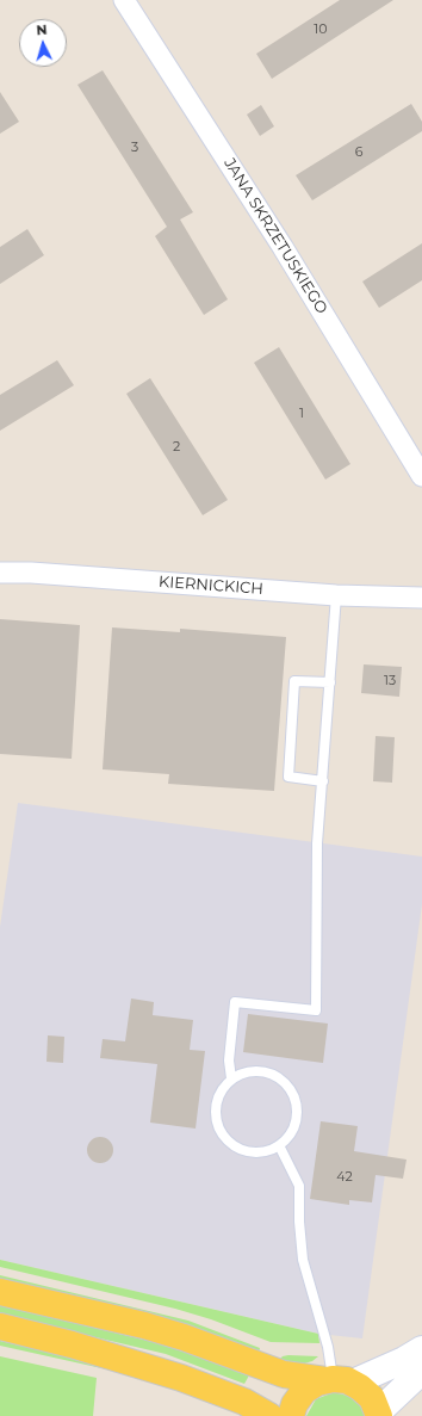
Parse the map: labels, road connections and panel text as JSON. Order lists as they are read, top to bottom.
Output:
{
  "streets": {
    "street": ["JANA SKRZETUSKIEGO", "KIERNICKICH"]
  },
  "house_numbers": [
    "10",
    "3",
    "6",
    "1",
    "2",
    "13",
    "42"
  ],
  "north": "top"
}
